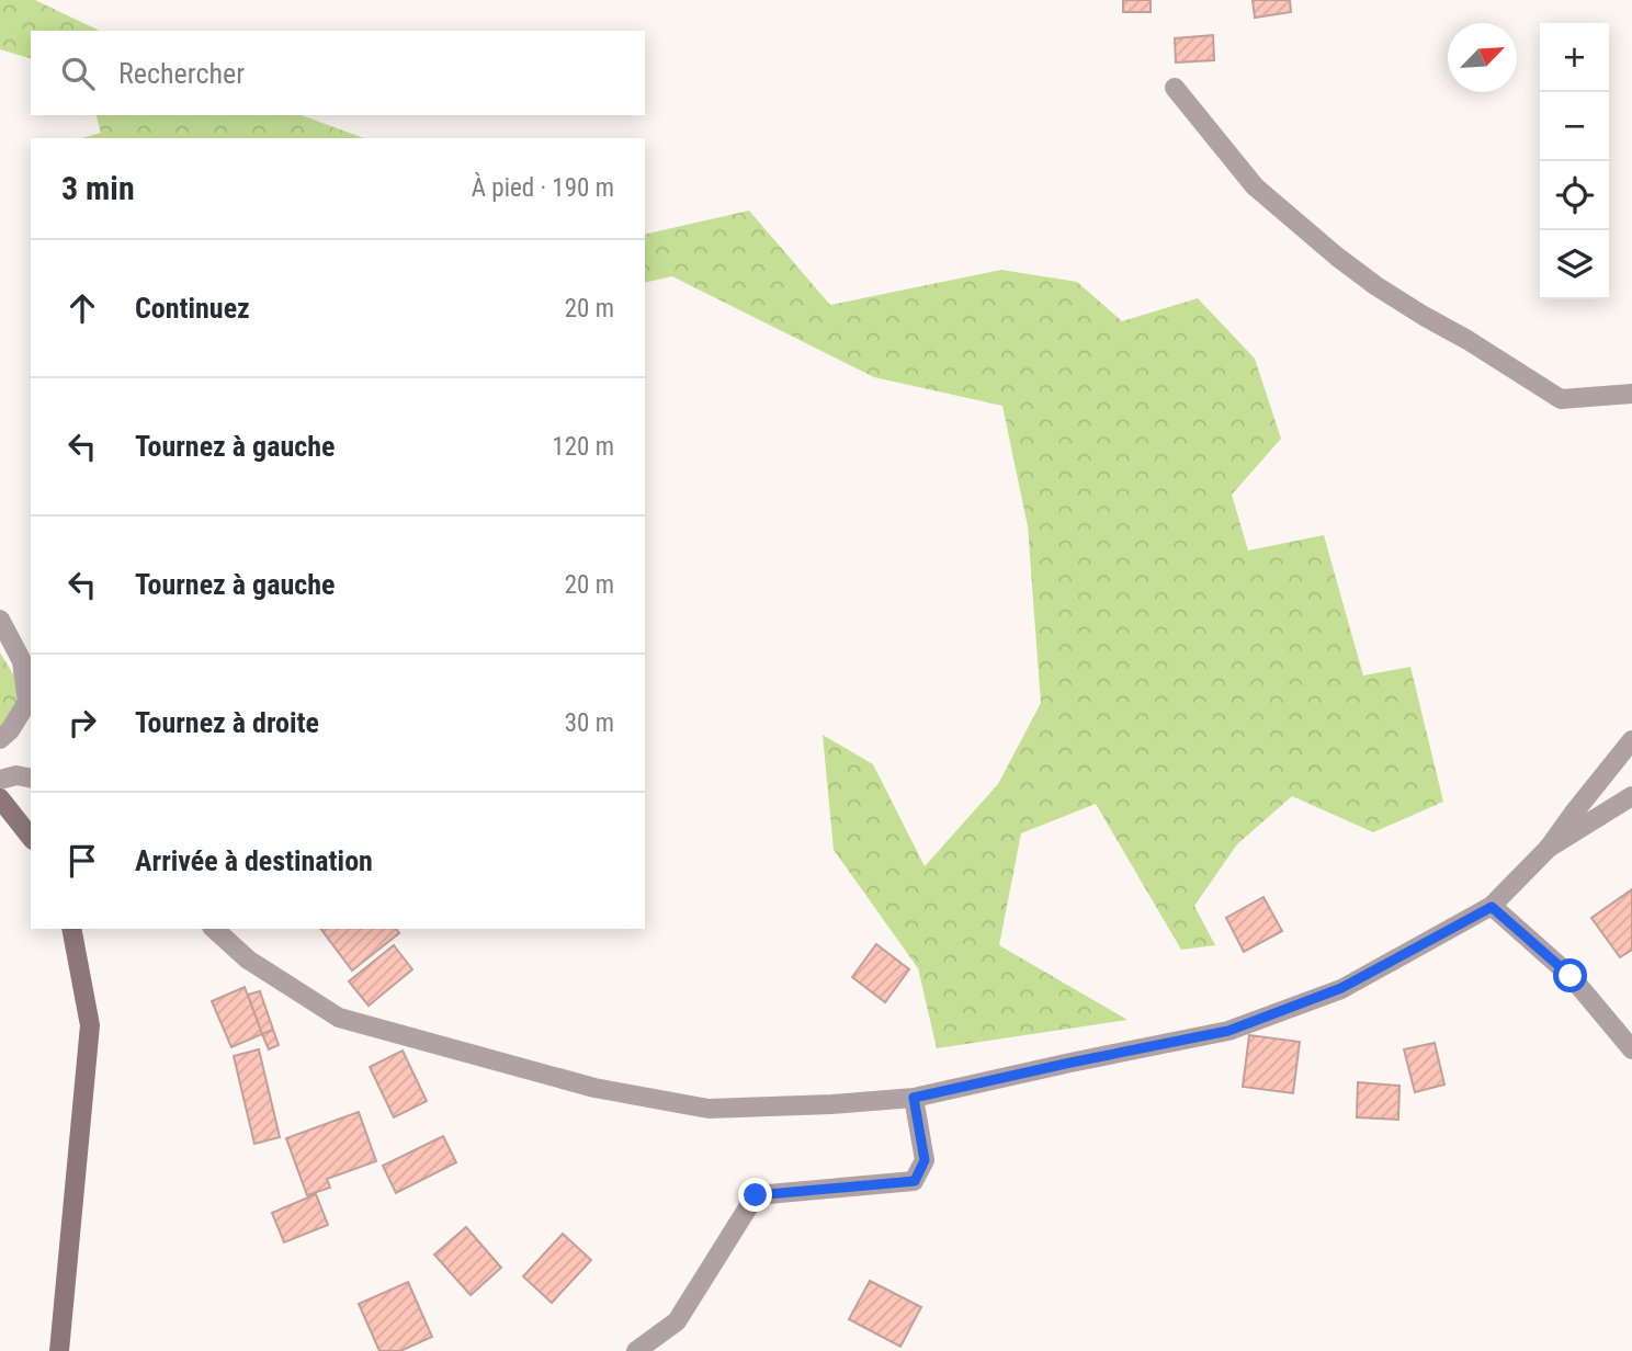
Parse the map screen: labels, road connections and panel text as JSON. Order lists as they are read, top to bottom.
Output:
{
  "north": "top right",
  "page": {
    "map_buttons": ["+", "−"],
    "search": "Rechercher",
    "heading": ["3 min", "À pied · 190 m"],
    "list": [
      ["Continuez", "20 m"],
      ["Tournez à gauche", "120 m"],
      ["Tournez à gauche", "20 m"],
      ["Tournez à droite", "30 m"],
      "Arrivée à destination"
    ]
  }
}
